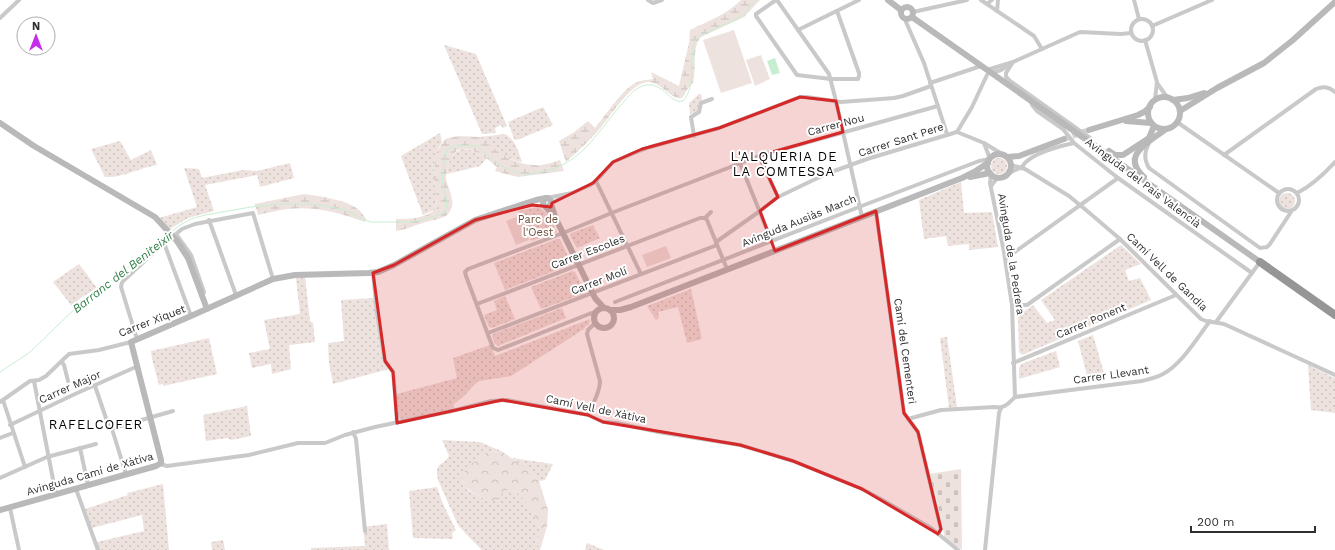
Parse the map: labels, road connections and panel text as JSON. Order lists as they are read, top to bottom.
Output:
{
  "streets": {
    "street": [
      "Carrer Nou",
      "Carrer Sant Pere",
      "Avinguda del País Valencià",
      "Avinguda Ausiàs March",
      "Carrer Escoles",
      "Avinguda de la Pedrera",
      "Camí Vell de Gandia",
      "Carrer Molí",
      "Carrer Xiquet",
      "Carrer Ponent",
      "Camí del Cementeri",
      "Carrer Llevant",
      "Carrer Major",
      "Camí Vell de Xàtiva",
      "Avinguda Camí de Xàtiva"
    ]
  },
  "crossings": [
    ["Carrer Nou", "Carrer Escoles"],
    ["Carrer Sant Pere", "Avinguda Ausiàs March"],
    ["Carrer Sant Pere", "Avinguda de la Pedrera"],
    ["Carrer Sant Pere", "Camí Vell de Gandia"],
    ["Carrer Sant Pere", "Carrer Molí"],
    ["Avinguda Ausiàs March", "Avinguda de la Pedrera"],
    ["Avinguda Ausiàs March", "Camí Vell de Gandia"],
    ["Avinguda de la Pedrera", "Camí Vell de Gandia"],
    ["Avinguda de la Pedrera", "Carrer Ponent"],
    ["Avinguda de la Pedrera", "Carrer Llevant"],
    ["Camí Vell de Gandia", "Carrer Ponent"],
    ["Camí Vell de Gandia", "Carrer Llevant"],
    ["Camí del Cementeri", "Camí Vell de Xàtiva"],
    ["Camí Vell de Xàtiva", "Avinguda Camí de Xàtiva"]
  ],
  "districts": ["L'ALQUERIA DE LA COMTESSA", "RAFELCOFER"],
  "water": ["Barranc del Beniteixir"],
  "parks": ["Parc de l'Oest"],
  "scale_bar": "200 m",
  "north": "top"
}
